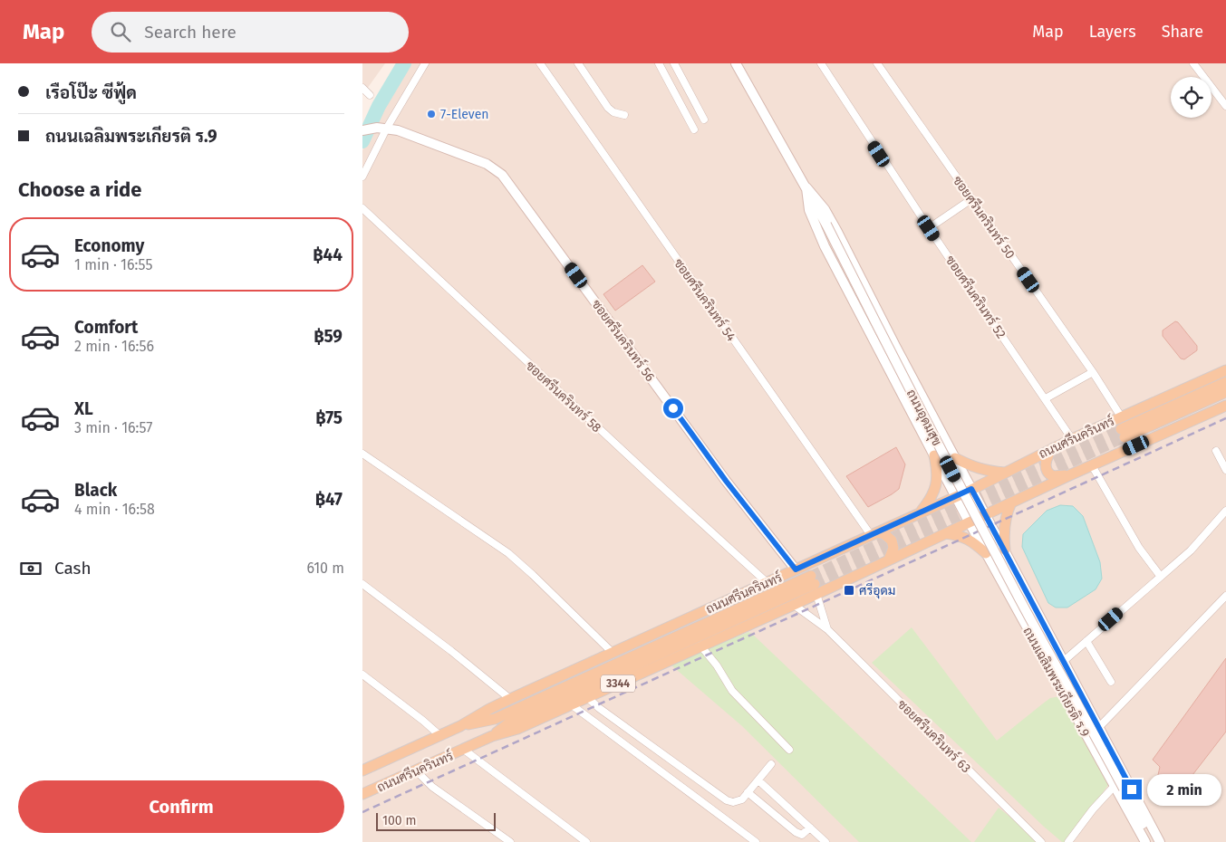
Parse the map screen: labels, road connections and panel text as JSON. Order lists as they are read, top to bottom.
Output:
{
  "streets": {
    "main road": [
      "ซอยศรีนครินทร์ 56",
      "ถนนอุดมสุข",
      "ถนนศรีนครินทร์",
      "ถนนเฉลิมพระเกียรติ ร.9",
      "3344"
    ],
    "street": [
      "ซอยศรีนครินทร์ 50",
      "ซอยศรีนครินทร์ 52",
      "ซอยศรีนครินทร์ 54",
      "ซอยศรีนครินทร์ 58",
      "ซอยศรีนครินทร์ 63"
    ]
  },
  "crossings": [
    ["ซอยศรีนครินทร์ 50", "ถนนศรีนครินทร์"],
    ["ซอยศรีนครินทร์ 52", "ถนนศรีนครินทร์"],
    ["ซอยศรีนครินทร์ 54", "ถนนศรีนครินทร์"],
    ["ซอยศรีนครินทร์ 56", "ถนนศรีนครินทร์"],
    ["ซอยศรีนครินทร์ 58", "ถนนศรีนครินทร์"],
    ["ถนนอุดมสุข", "ถนนศรีนครินทร์"],
    ["ถนนอุดมสุข", "ถนนเฉลิมพระเกียรติ ร.9"],
    ["ถนนศรีนครินทร์", "ถนนเฉลิมพระเกียรติ ร.9"],
    ["ถนนศรีนครินทร์", "ซอยศรีนครินทร์ 63"]
  ],
  "places": {
    "other": ["7-Eleven"],
    "transit": ["ศรีอุดม"]
  },
  "scale_bar": "100 m",
  "page": {
    "header": "Map",
    "search": "Search here",
    "nav": ["Map", "Layers", "Share"],
    "banner": ["เรือโป๊ะ ซีฟู้ด", "ถนนเฉลิมพระเกียรติ ร.9"],
    "heading": "Choose a ride",
    "list": [
      {
        "name": "Economy",
        "note": "1 min · 16:55",
        "value": "฿44"
      },
      {
        "name": "Comfort",
        "note": "2 min · 16:56",
        "value": "฿59"
      },
      {
        "name": "XL",
        "note": "3 min · 16:57",
        "value": "฿75"
      },
      {
        "name": "Black",
        "note": "4 min · 16:58",
        "value": "฿47"
      }
    ],
    "pay": ["Cash", "610 m"],
    "buttons": "Confirm",
    "bubble": "2 min",
    "scale": "100 m"
  }
}
